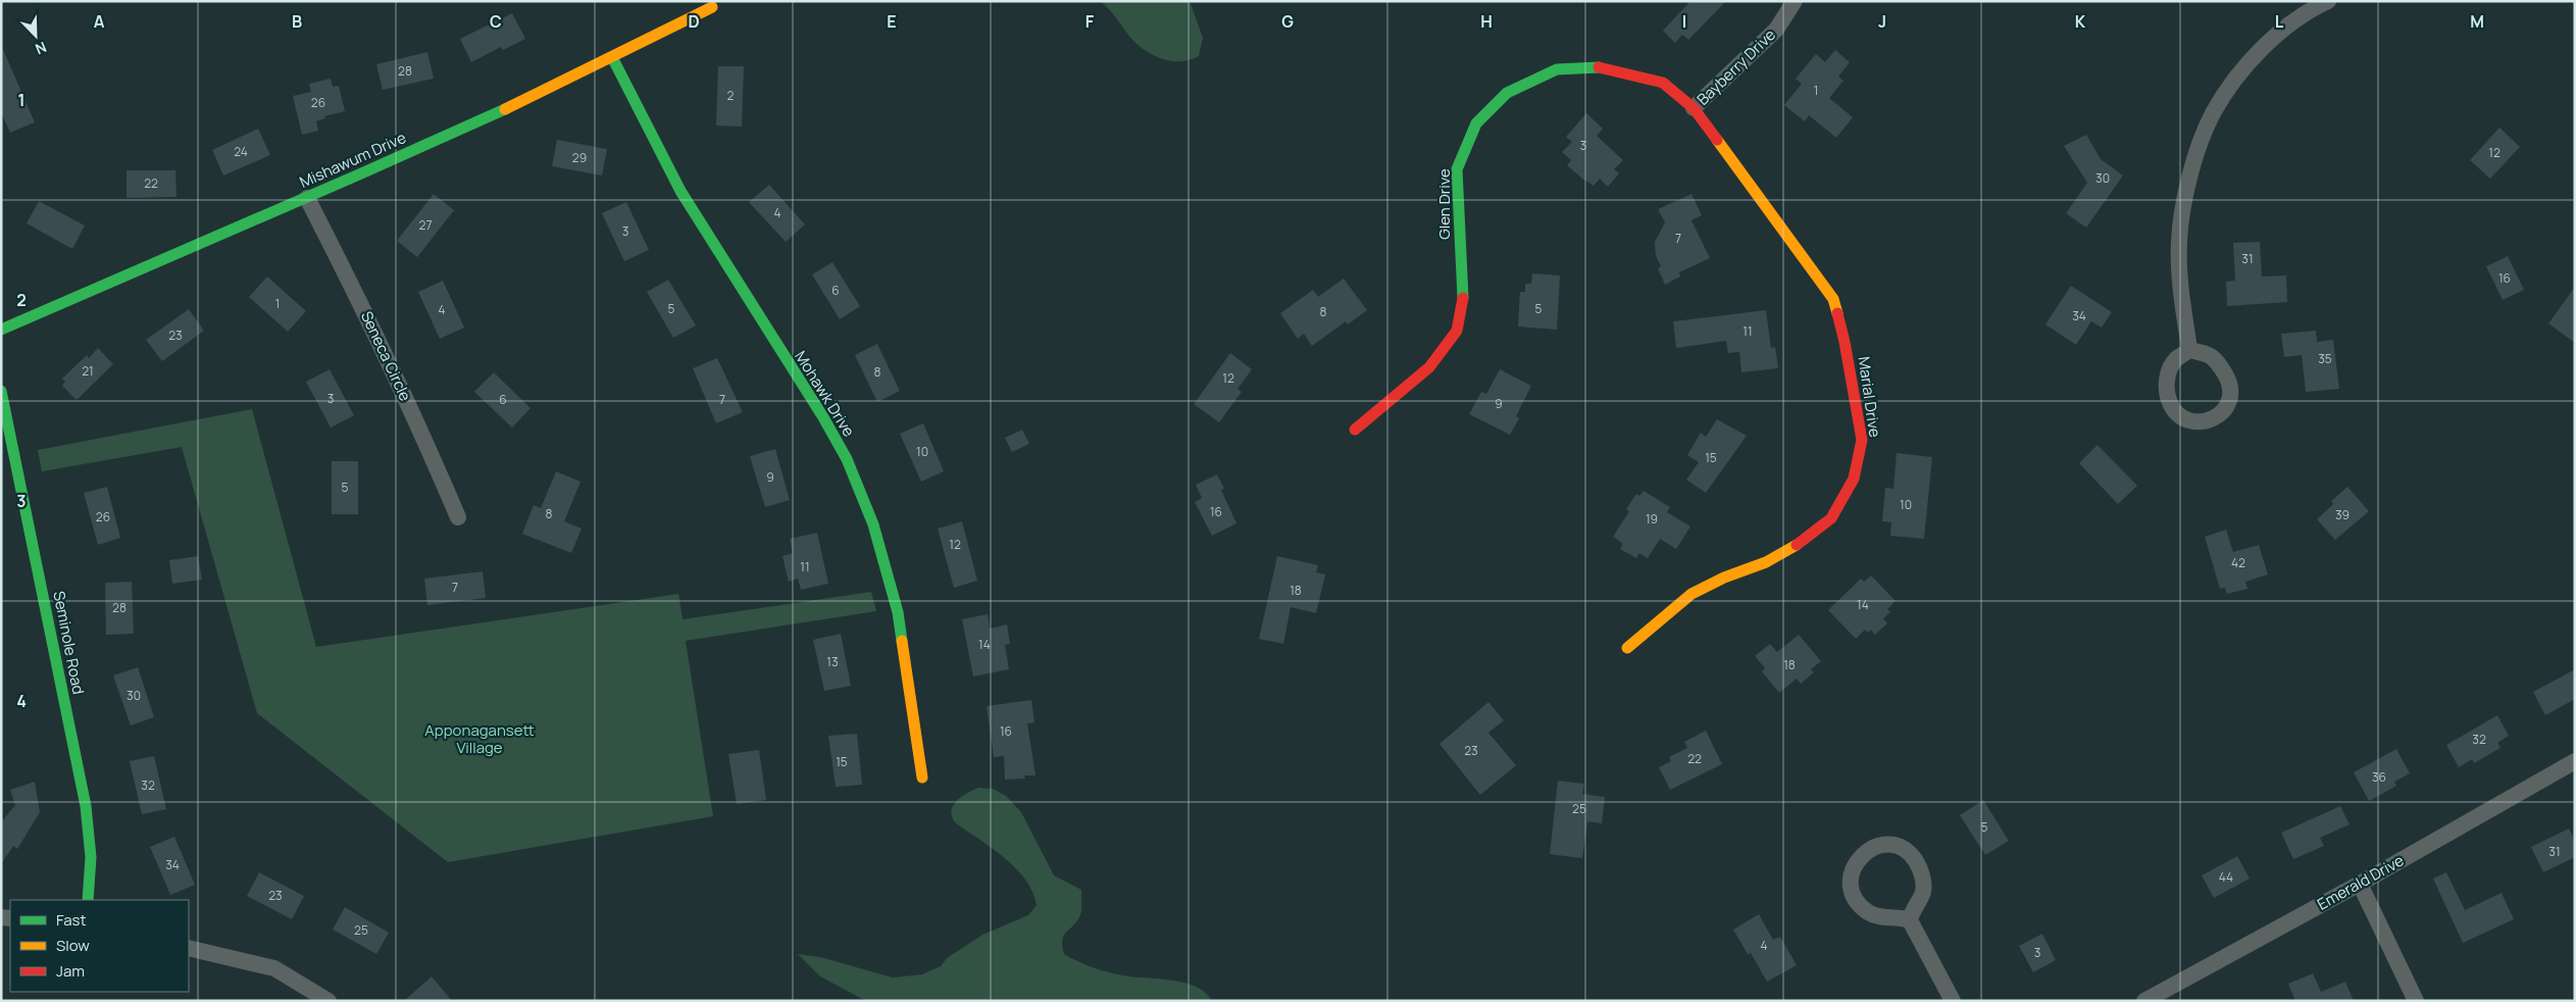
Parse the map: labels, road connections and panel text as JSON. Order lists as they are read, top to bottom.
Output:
{
  "streets": {
    "street": [
      "Bayberry Drive",
      "Mishawum Drive",
      "Glen Drive",
      "Seneca Circle",
      "Mohawk Drive",
      "Marial Drive",
      "Seminole Road",
      "Emerald Drive"
    ]
  },
  "crossings": [
    ["Bayberry Drive", "Glen Drive"],
    ["Bayberry Drive", "Marial Drive"],
    ["Mishawum Drive", "Seneca Circle"],
    ["Mishawum Drive", "Mohawk Drive"],
    ["Glen Drive", "Marial Drive"]
  ],
  "parks": ["Apponagansett Village"],
  "house_numbers": [
    "28",
    "1",
    "2",
    "26",
    "3",
    "24",
    "12",
    "29",
    "30",
    "22",
    "4",
    "27",
    "3",
    "7",
    "31",
    "16",
    "6",
    "1",
    "5",
    "5",
    "4",
    "8",
    "34",
    "11",
    "23",
    "35",
    "21",
    "8",
    "12",
    "3",
    "6",
    "7",
    "9",
    "10",
    "15",
    "9",
    "5",
    "10",
    "16",
    "8",
    "39",
    "26",
    "19",
    "12",
    "42",
    "11",
    "7",
    "18",
    "14",
    "28",
    "14",
    "13",
    "18",
    "30",
    "16",
    "32",
    "23",
    "22",
    "15",
    "36",
    "32",
    "25",
    "5",
    "31",
    "34",
    "44",
    "23",
    "25",
    "4",
    "3"
  ],
  "legend": ["Fast", "Slow", "Jam"],
  "north": "bottom right",
  "grid": {
    "columns": [
      "A",
      "B",
      "C",
      "D",
      "E",
      "F",
      "G",
      "H",
      "I",
      "J",
      "K",
      "L",
      "M"
    ],
    "rows": [
      "1",
      "2",
      "3",
      "4"
    ]
  }
}
